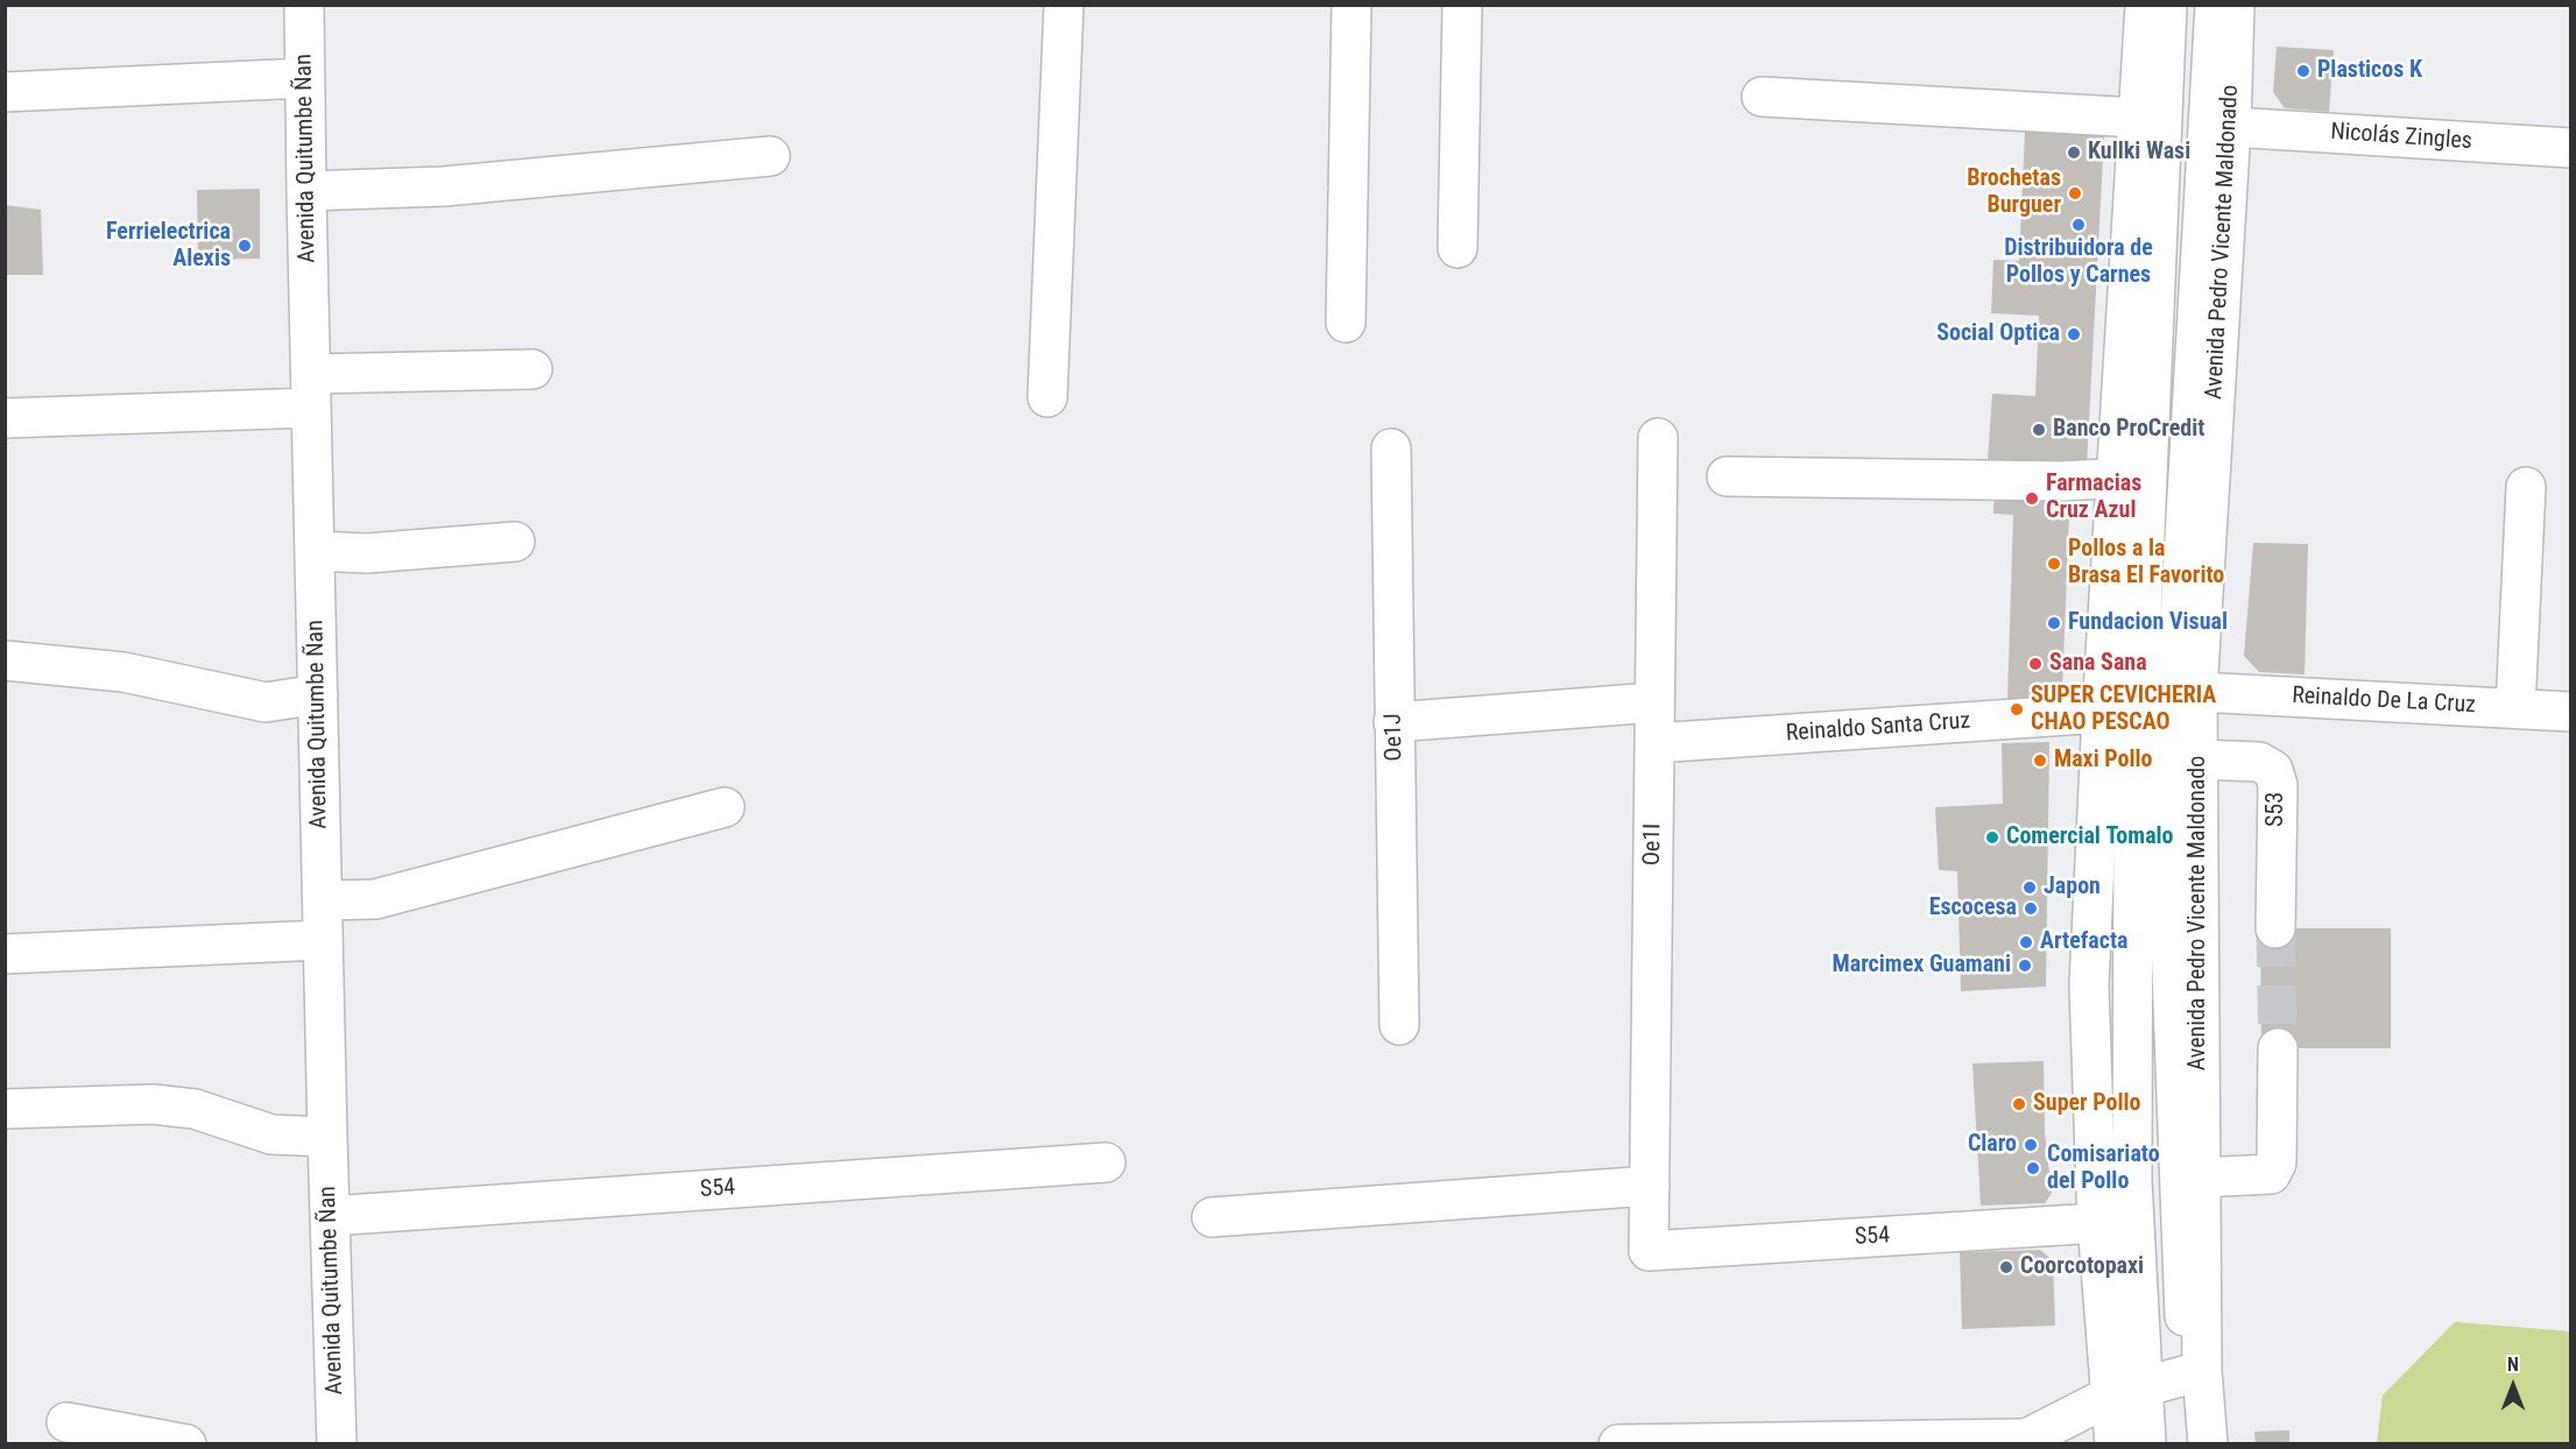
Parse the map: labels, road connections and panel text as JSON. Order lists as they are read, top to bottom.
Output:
{
  "streets": {
    "street": [
      "Nicolás Zingles",
      "Avenida Quitumbe Ñan",
      "Avenida Pedro Vicente Maldonado",
      "Reinaldo De La Cruz",
      "Reinaldo Santa Cruz",
      "Oe1J",
      "S53",
      "Oe1I",
      "S54"
    ]
  },
  "crossings": [
    ["Nicolás Zingles", "Avenida Pedro Vicente Maldonado"],
    ["Avenida Quitumbe Ñan", "S54"],
    ["Avenida Pedro Vicente Maldonado", "Reinaldo De La Cruz"],
    ["Avenida Pedro Vicente Maldonado", "S53"],
    ["Reinaldo Santa Cruz", "Oe1I"],
    ["Oe1I", "S54"]
  ],
  "places": [
    "Plasticos K",
    "Kullki Wasi",
    "Brochetas Burguer",
    "Distribuidora de Pollos y Carnes",
    "Ferrielectrica Alexis",
    "Social Optica",
    "Banco ProCredit",
    "Farmacias Cruz Azul",
    "Pollos a la Brasa El Favorito",
    "Fundacion Visual",
    "Sana Sana",
    "SUPER CEVICHERIA CHAO PESCAO",
    "Maxi Pollo",
    "Comercial Tomalo",
    "Japon",
    "Escocesa",
    "Artefacta",
    "Marcimex Guamani",
    "Super Pollo",
    "Claro",
    "Comisariato del Pollo",
    "Coorcotopaxi"
  ],
  "north": "top"
}
